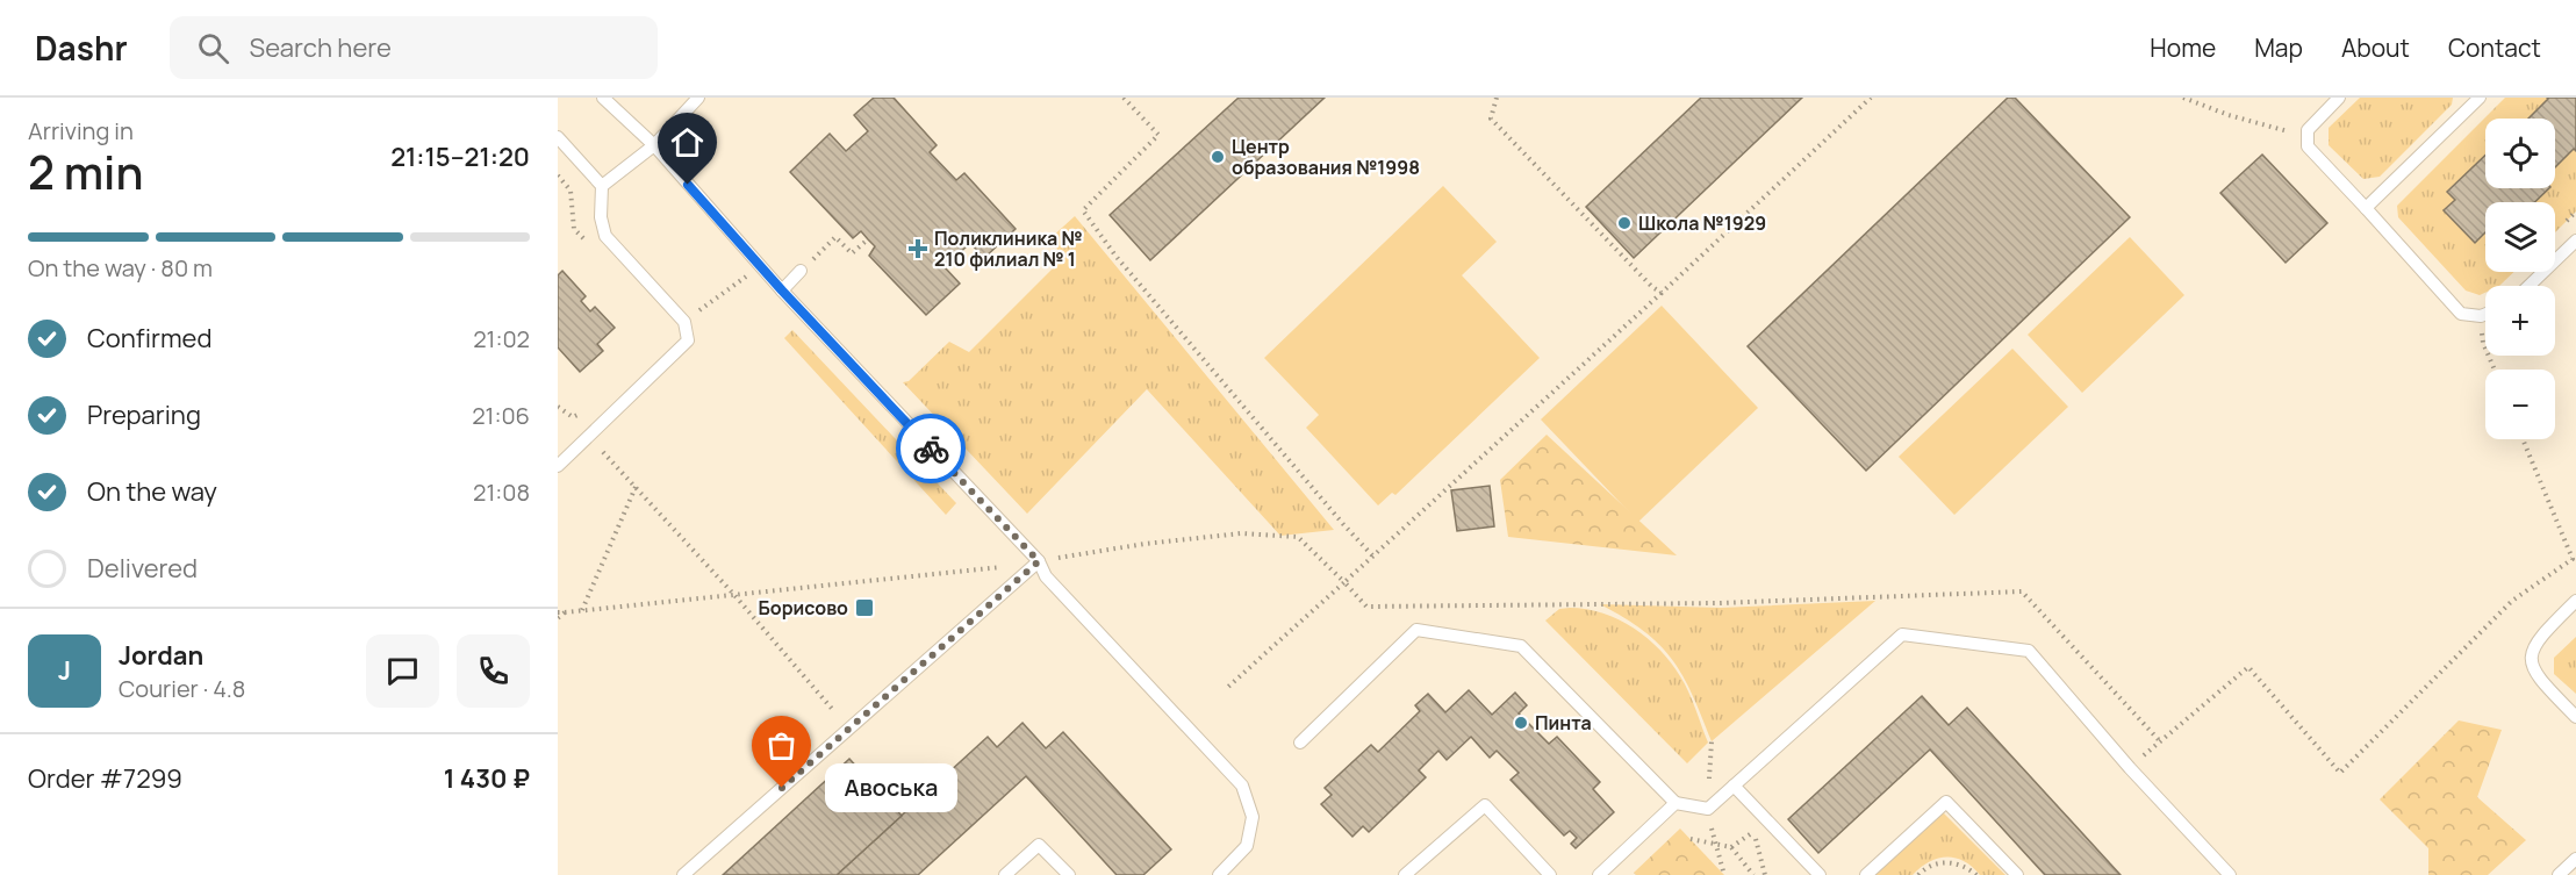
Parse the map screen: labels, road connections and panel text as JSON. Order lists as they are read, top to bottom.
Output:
{
  "places": {
    "other": [
      "Центр образования №1998",
      "Школа №1929",
      "Пинта",
      "Авоська"
    ],
    "health": ["Поликлиника № 210 филиал № 1"],
    "transit": ["Борисово"]
  },
  "page": {
    "header": "Dashr",
    "search": "Search here",
    "nav": [
      "Home",
      "Map",
      "About",
      "Contact"
    ],
    "heading": ["2 min", "Arriving in", "21:15–21:20"],
    "panel": [
      "Jordan",
      "Courier · 4.8",
      "Order #7299",
      "1 430 ₽"
    ],
    "map_buttons": ["+", "−"],
    "bar": "On the way · 80 m",
    "list": [
      ["Confirmed", "21:02"],
      ["Preparing", "21:06"],
      ["On the way", "21:08"],
      "Delivered"
    ],
    "round": "J",
    "bubble": "Авоська"
  }
}
